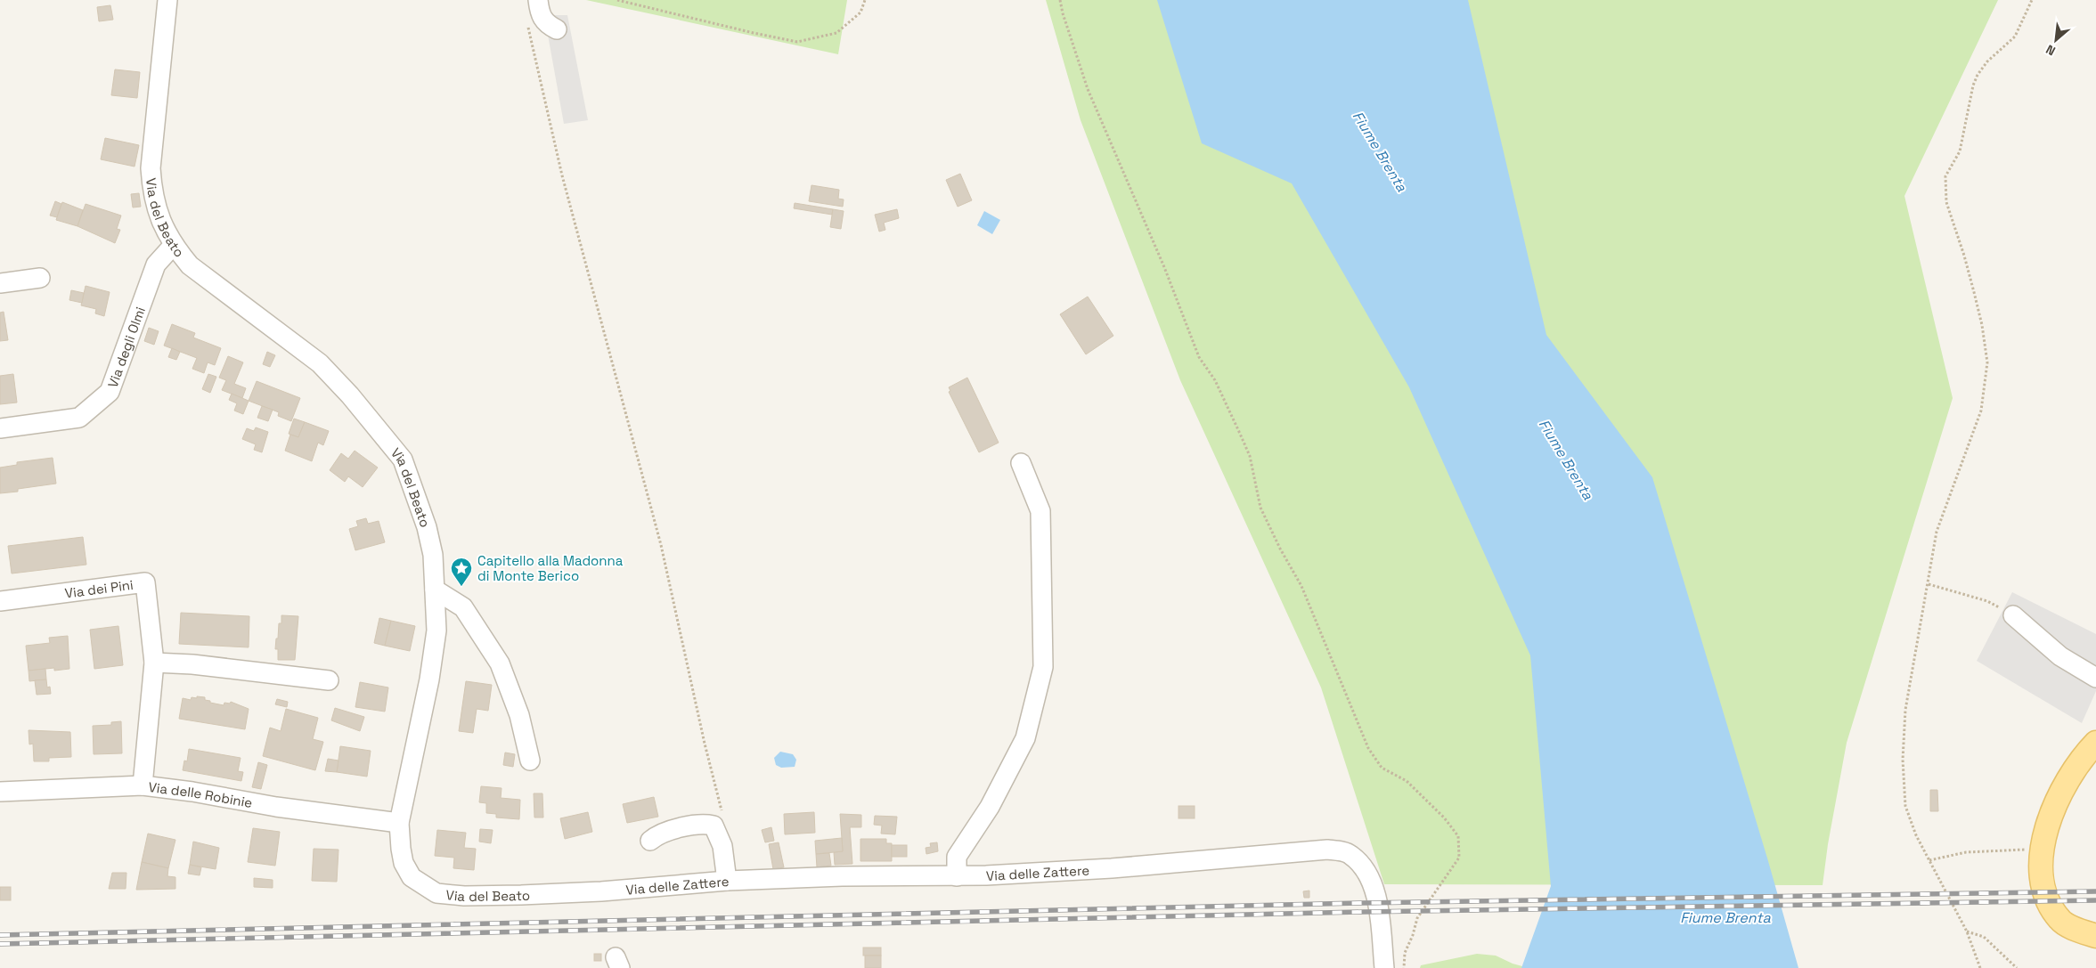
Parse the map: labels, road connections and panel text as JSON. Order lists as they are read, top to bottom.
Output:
{
  "streets": {
    "street": [
      "Via del Beato",
      "Via degli Olmi",
      "Via dei Pini",
      "Via delle Robinie",
      "Via delle Zattere"
    ]
  },
  "crossings": [
    ["Via del Beato", "Via degli Olmi"],
    ["Via del Beato", "Via delle Robinie"],
    ["Via del Beato", "Via delle Zattere"],
    ["Via dei Pini", "Via delle Robinie"]
  ],
  "water": ["Fiume Brenta"],
  "places": {
    "place": ["Capitello alla Madonna di Monte Berico"]
  },
  "north": "bottom left"
}
